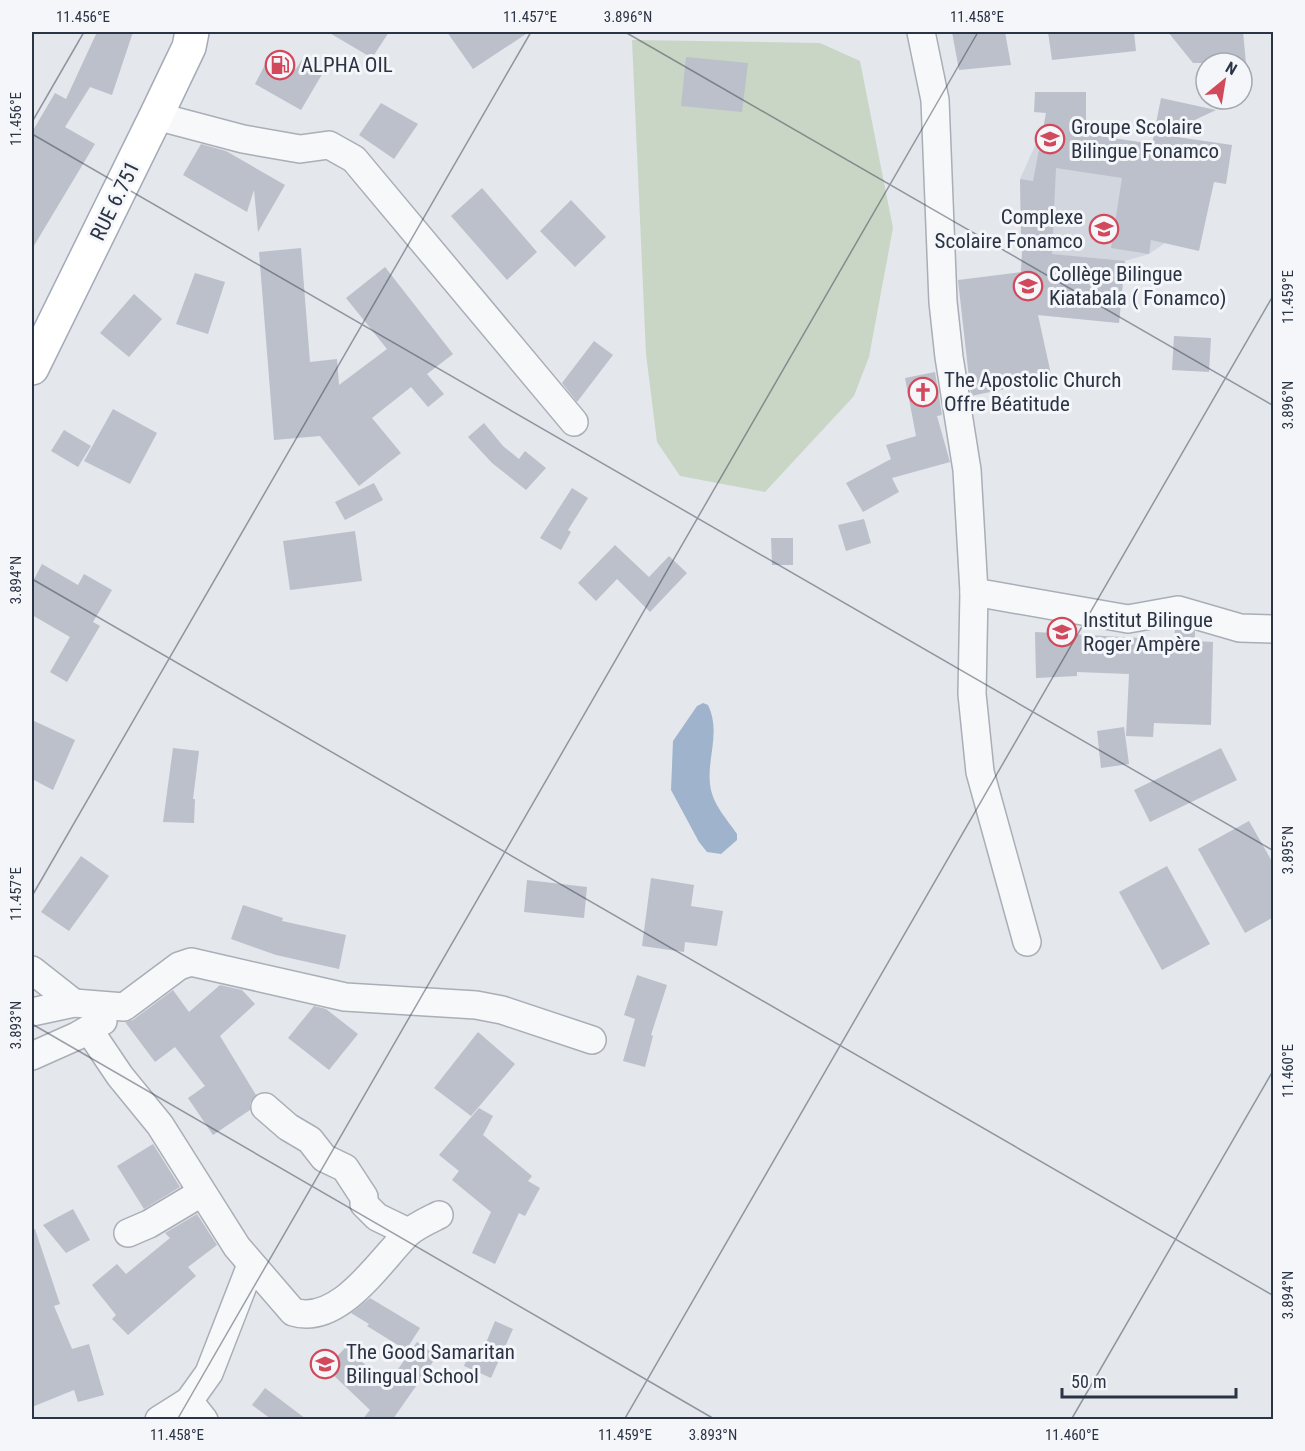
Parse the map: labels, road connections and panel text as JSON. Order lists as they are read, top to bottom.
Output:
{
  "streets": {
    "main road": ["RUE 6.751"]
  },
  "places": {
    "fuel station": ["ALPHA OIL"],
    "school or university": [
      "Groupe Scolaire Bilingue Fonamco",
      "Complexe Scolaire Fonamco",
      "Collège Bilingue Kiatabala ( Fonamco)",
      "Institut Bilingue Roger Ampère",
      "The Good Samaritan Bilingual School"
    ],
    "church": ["The Apostolic Church Offre Béatitude"]
  },
  "scale_bar": "50 m",
  "north": "top right",
  "coordinates": [
    "11.456°E",
    "11.457°E",
    "3.896°N",
    "11.458°E",
    "11.459°E",
    "3.894°N",
    "3.895°N",
    "3.893°N",
    "11.460°E"
  ]
}
